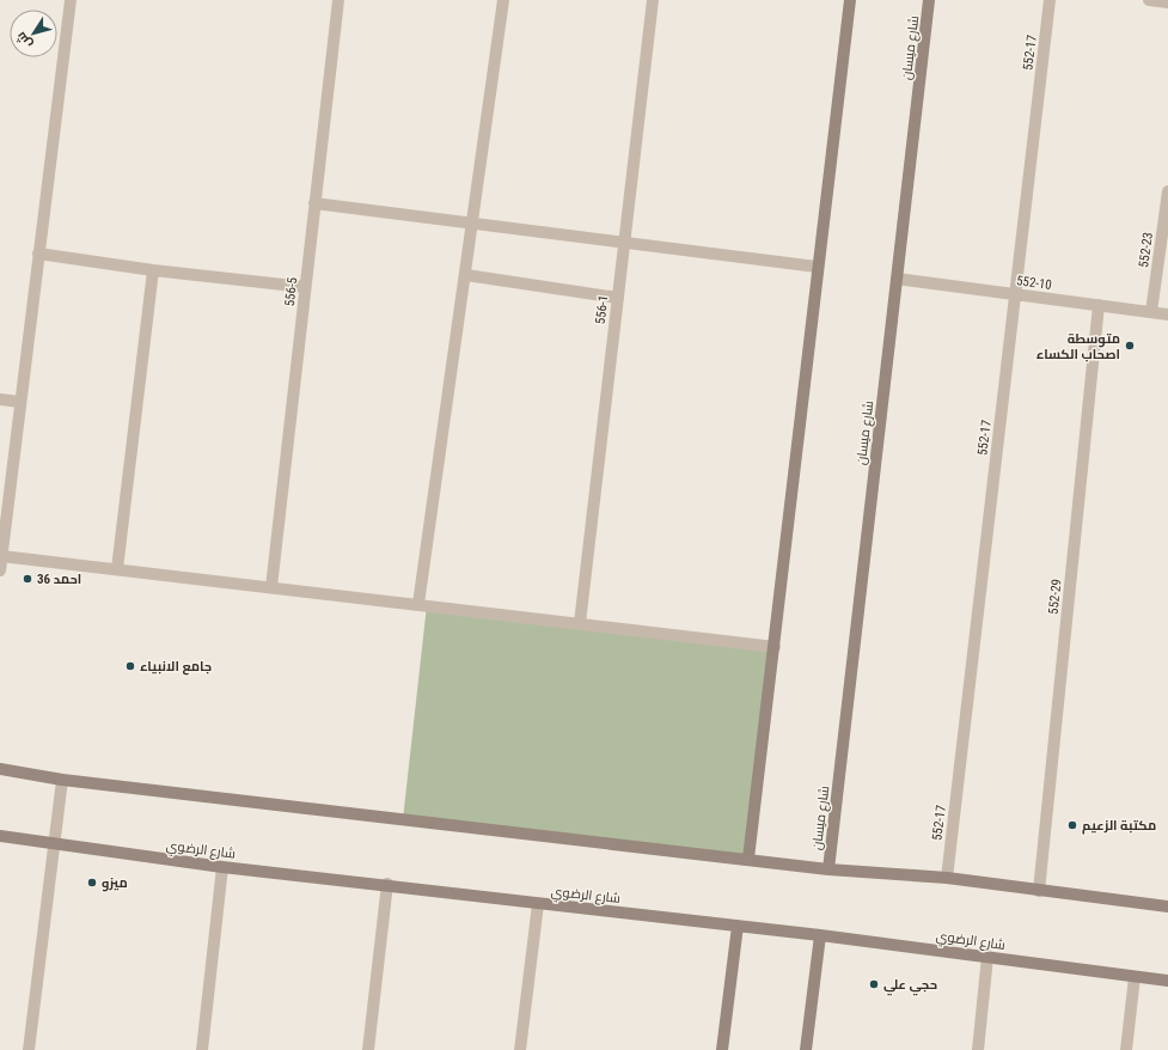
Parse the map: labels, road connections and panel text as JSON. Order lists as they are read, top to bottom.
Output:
{
  "streets": {
    "street": [
      "شارع ميسان",
      "552-17",
      "552-23",
      "552-10",
      "556-5",
      "556-1",
      "552-29",
      "شارع الرضوي"
    ]
  },
  "crossings": [
    ["شارع ميسان", "552-10"],
    ["552-17", "552-10"],
    ["552-23", "552-10"],
    ["552-10", "552-29"]
  ],
  "places": [
    "متوسطة اصحاب الكساء",
    "احمد 36",
    "جامع الانبياء",
    "مكتبة الزعيم",
    "ميزو",
    "حجي علي"
  ],
  "north": "bottom left"
}
